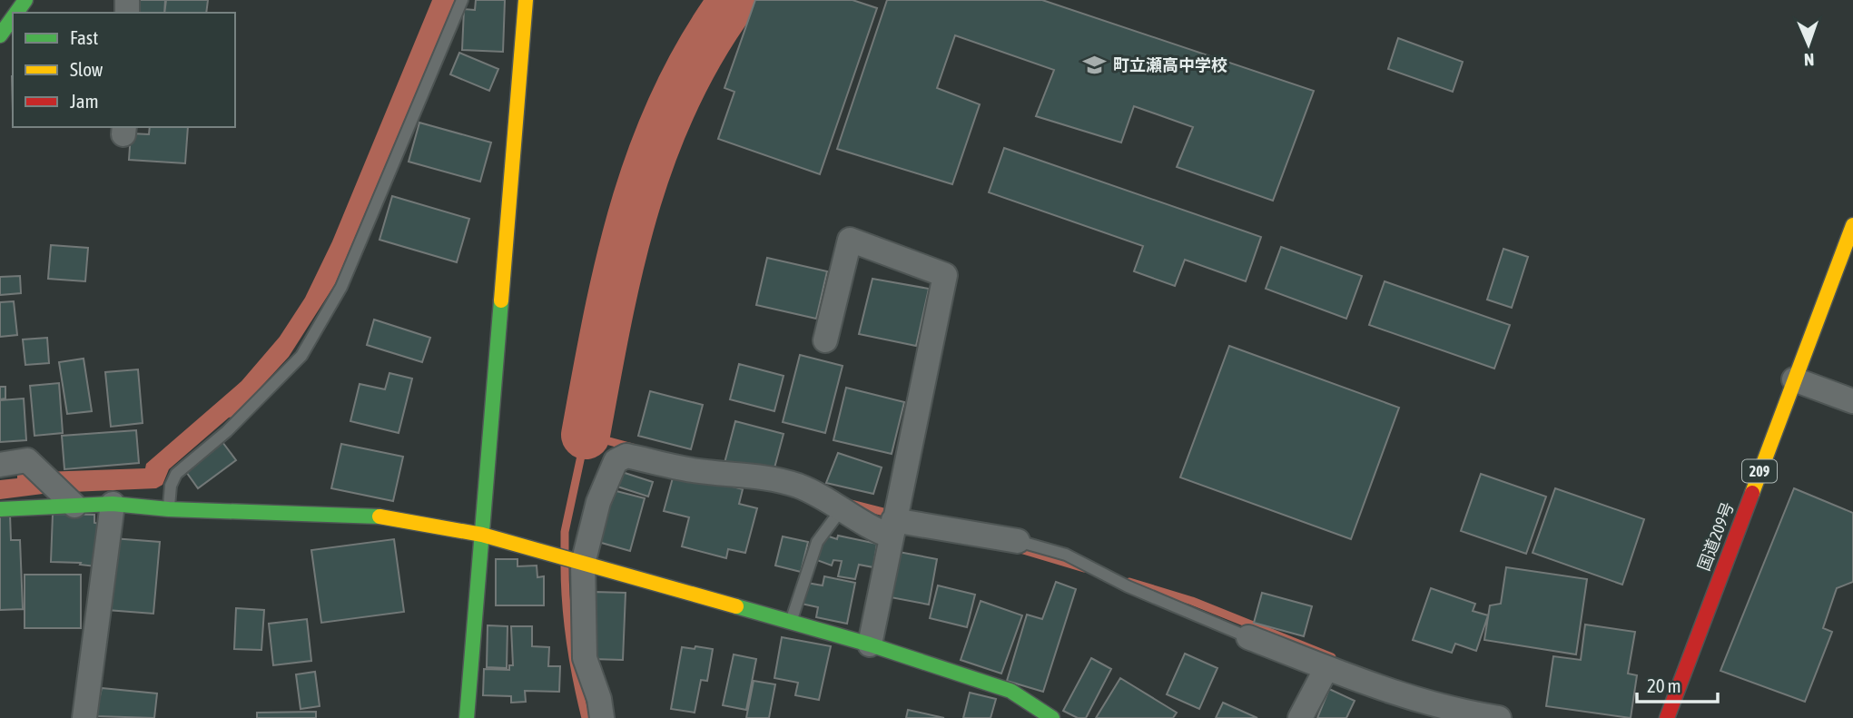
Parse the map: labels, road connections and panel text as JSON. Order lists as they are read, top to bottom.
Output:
{
  "streets": {
    "main road": ["209", "国道209号"]
  },
  "places": {
    "school or university": ["町立瀬高中学校"]
  },
  "legend": ["Fast", "Slow", "Jam"],
  "scale_bar": "20 m",
  "north": "bottom"
}
